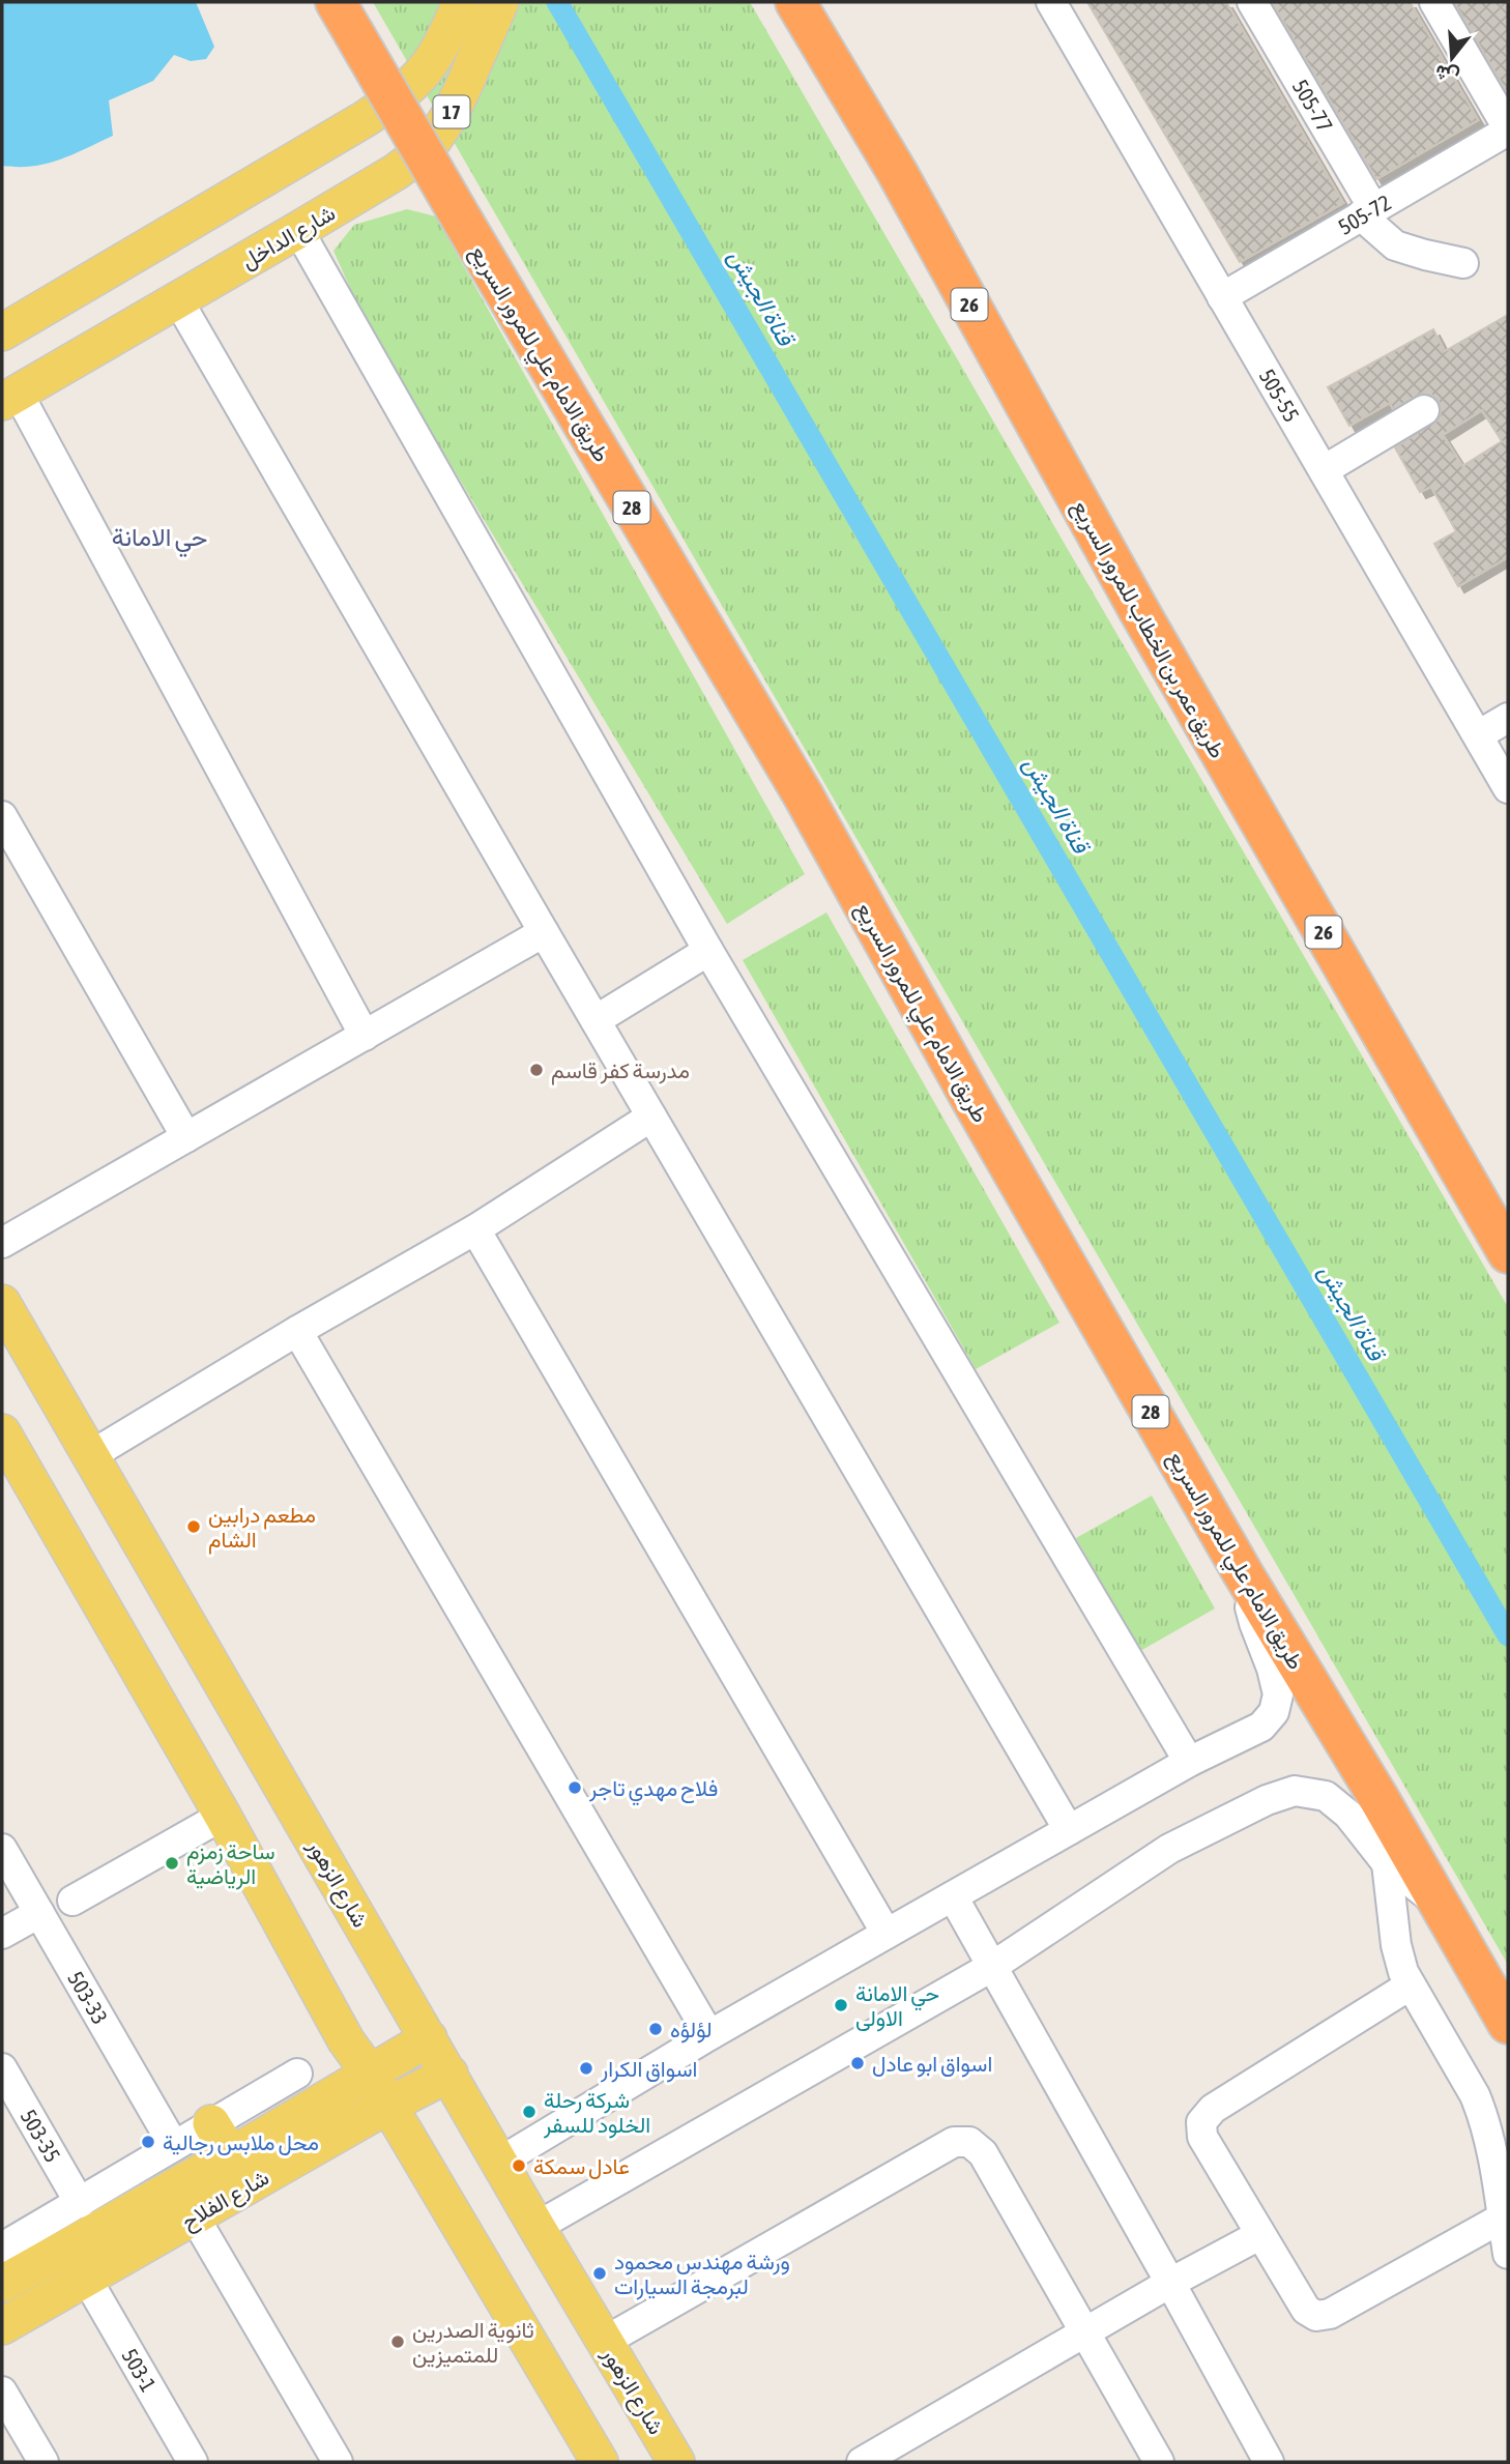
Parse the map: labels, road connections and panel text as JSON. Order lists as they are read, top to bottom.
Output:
{
  "streets": {
    "highway": [
      "26",
      "طريق الامام علي للمرور السريع",
      "28",
      "طريق عمر بن الخطاب للمرور السريع"
    ],
    "main road": [
      "17",
      "شارع الداخل",
      "شارع الزهور",
      "شارع الفلاح"
    ],
    "street": [
      "505-77",
      "505-72",
      "505-55",
      "503-33",
      "503-35",
      "503-1"
    ]
  },
  "crossings": [
    ["505-77", "505-72"],
    ["505-72", "505-55"],
    ["شارع الزهور", "شارع الفلاح"],
    ["شارع الفلاح", "503-1"]
  ],
  "districts": ["حي الامانة"],
  "water": ["قناة الجيش"],
  "places": [
    "مدرسة كفر قاسم",
    "مطعم درابين الشام",
    "فلاح مهدي تاجر",
    "ساحة زمزم الرياضية",
    "حي الامانة الاولى",
    "لؤلؤه",
    "اسواق ابو عادل",
    "اسواق الكرار",
    "شركة رحلة الخلود للسفر",
    "محل ملابس رجالية",
    "عادل سمكة",
    "ورشة مهندس محمود لبرمجة السيارات",
    "ثانوية الصدرين للمتميزين"
  ],
  "north": "bottom"
}
